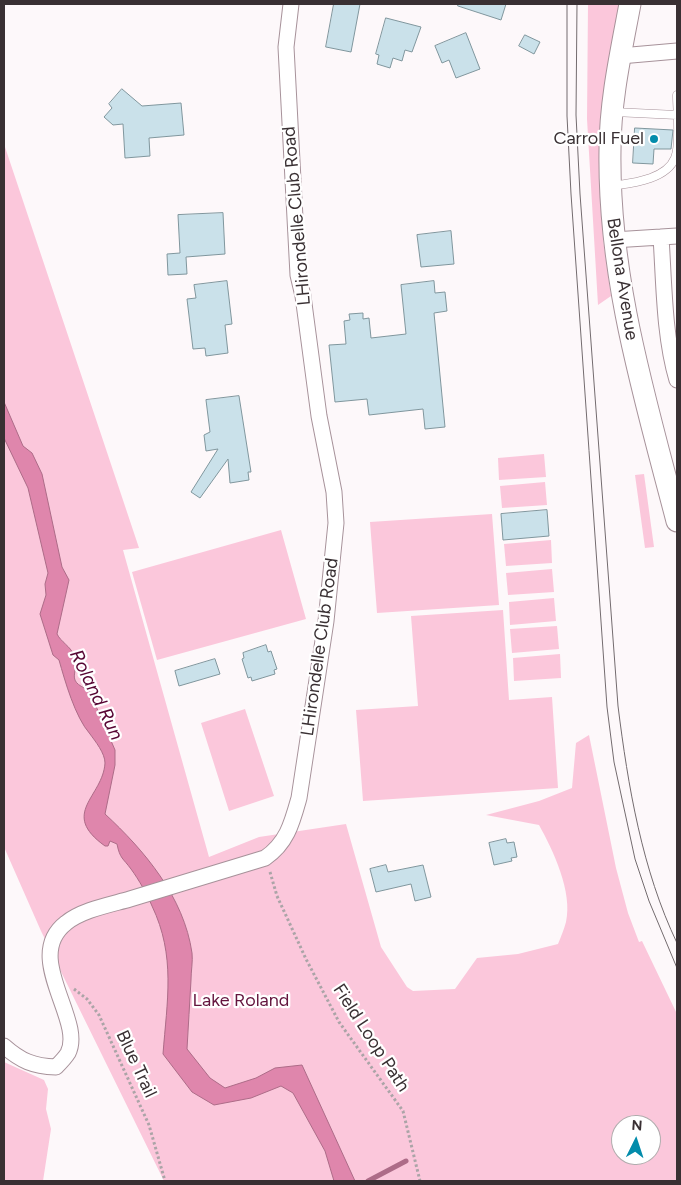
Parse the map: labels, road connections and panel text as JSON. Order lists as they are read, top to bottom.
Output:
{
  "streets": {
    "main road": ["Bellona Avenue"],
    "street": ["LHirondelle Club Road"],
    "path": ["Field Loop Path", "Blue Trail"]
  },
  "crossings": [
    ["LHirondelle Club Road", "Field Loop Path"],
    ["LHirondelle Club Road", "Blue Trail"]
  ],
  "water": ["Roland Run"],
  "parks": ["Lake Roland"],
  "places": ["Carroll Fuel"],
  "north": "top"
}
